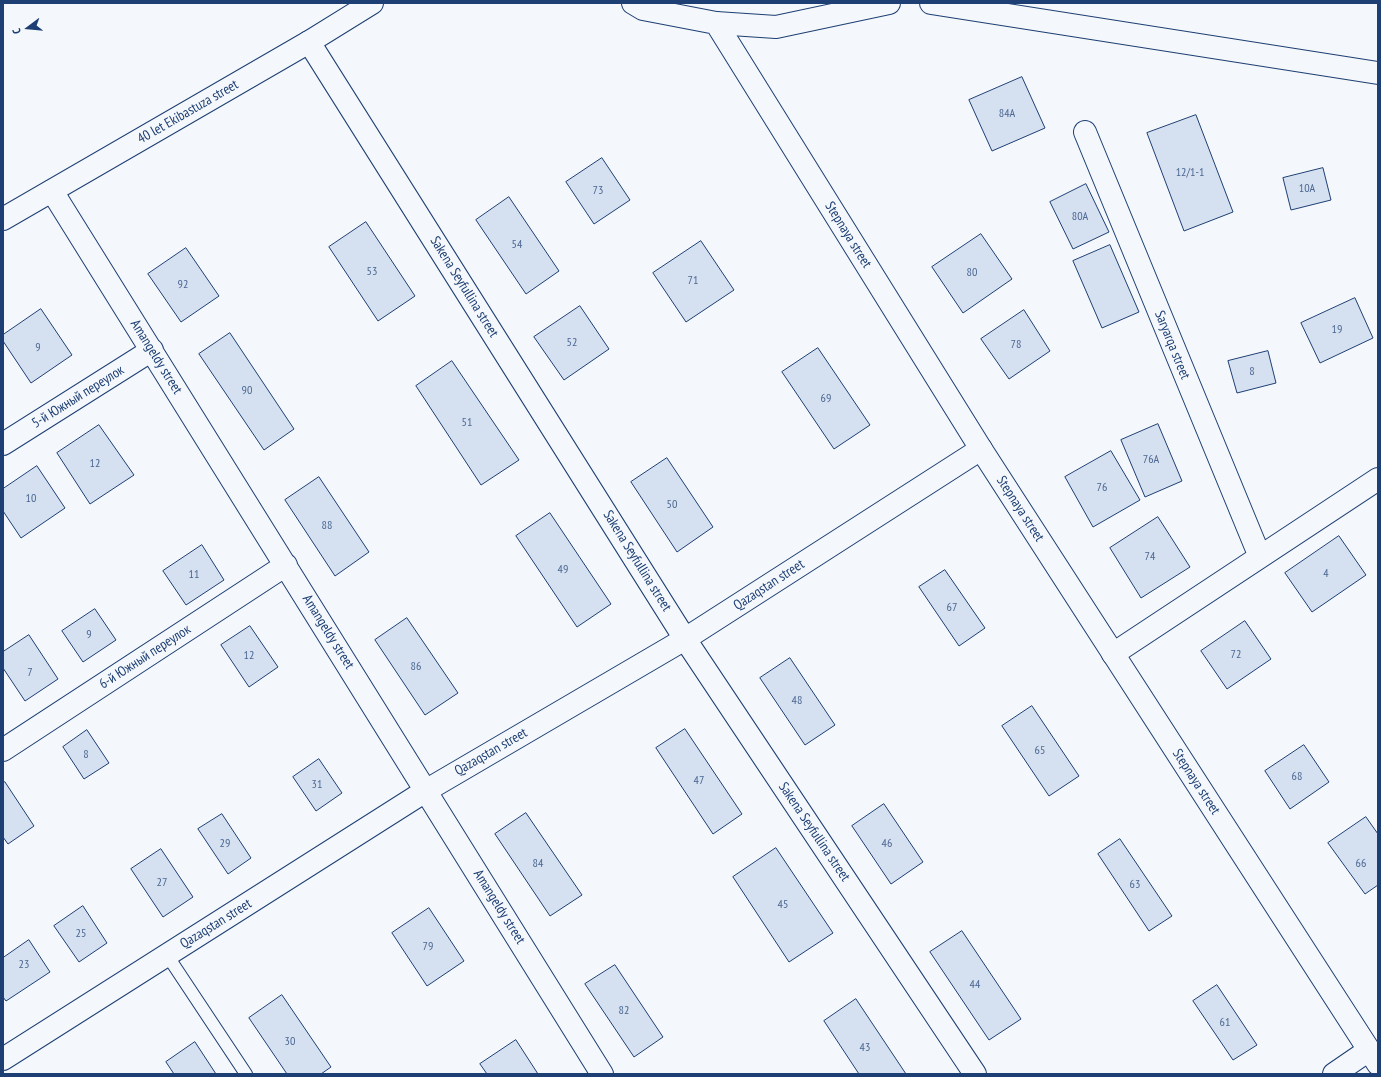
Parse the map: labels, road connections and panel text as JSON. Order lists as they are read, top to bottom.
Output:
{
  "streets": {
    "street": [
      "40 let Ekibastuza street",
      "Stepnaya street",
      "Sakena Seyfullina street",
      "Saryarqa street",
      "Amangeldy street",
      "5-й Южный переулок",
      "Qazaqstan street",
      "6-й Южный переулок"
    ]
  },
  "crossings": [
    ["40 let Ekibastuza street", "Sakena Seyfullina street"],
    ["40 let Ekibastuza street", "Amangeldy street"],
    ["Stepnaya street", "Qazaqstan street"],
    ["Sakena Seyfullina street", "Qazaqstan street"],
    ["Amangeldy street", "5-й Южный переулок"],
    ["Amangeldy street", "Qazaqstan street"],
    ["Amangeldy street", "6-й Южный переулок"]
  ],
  "house_numbers": [
    "84А",
    "12/1-1",
    "10А",
    "73",
    "80А",
    "54",
    "53",
    "80",
    "71",
    "92",
    "19",
    "52",
    "78",
    "9",
    "8",
    "90",
    "69",
    "51",
    "76А",
    "12",
    "76",
    "10",
    "50",
    "88",
    "74",
    "49",
    "4",
    "11",
    "67",
    "9",
    "72",
    "12",
    "86",
    "7",
    "48",
    "65",
    "8",
    "68",
    "47",
    "31",
    "29",
    "46",
    "84",
    "66",
    "27",
    "63",
    "45",
    "25",
    "79",
    "23",
    "44",
    "82",
    "61",
    "30",
    "43"
  ],
  "north": "left"
}
